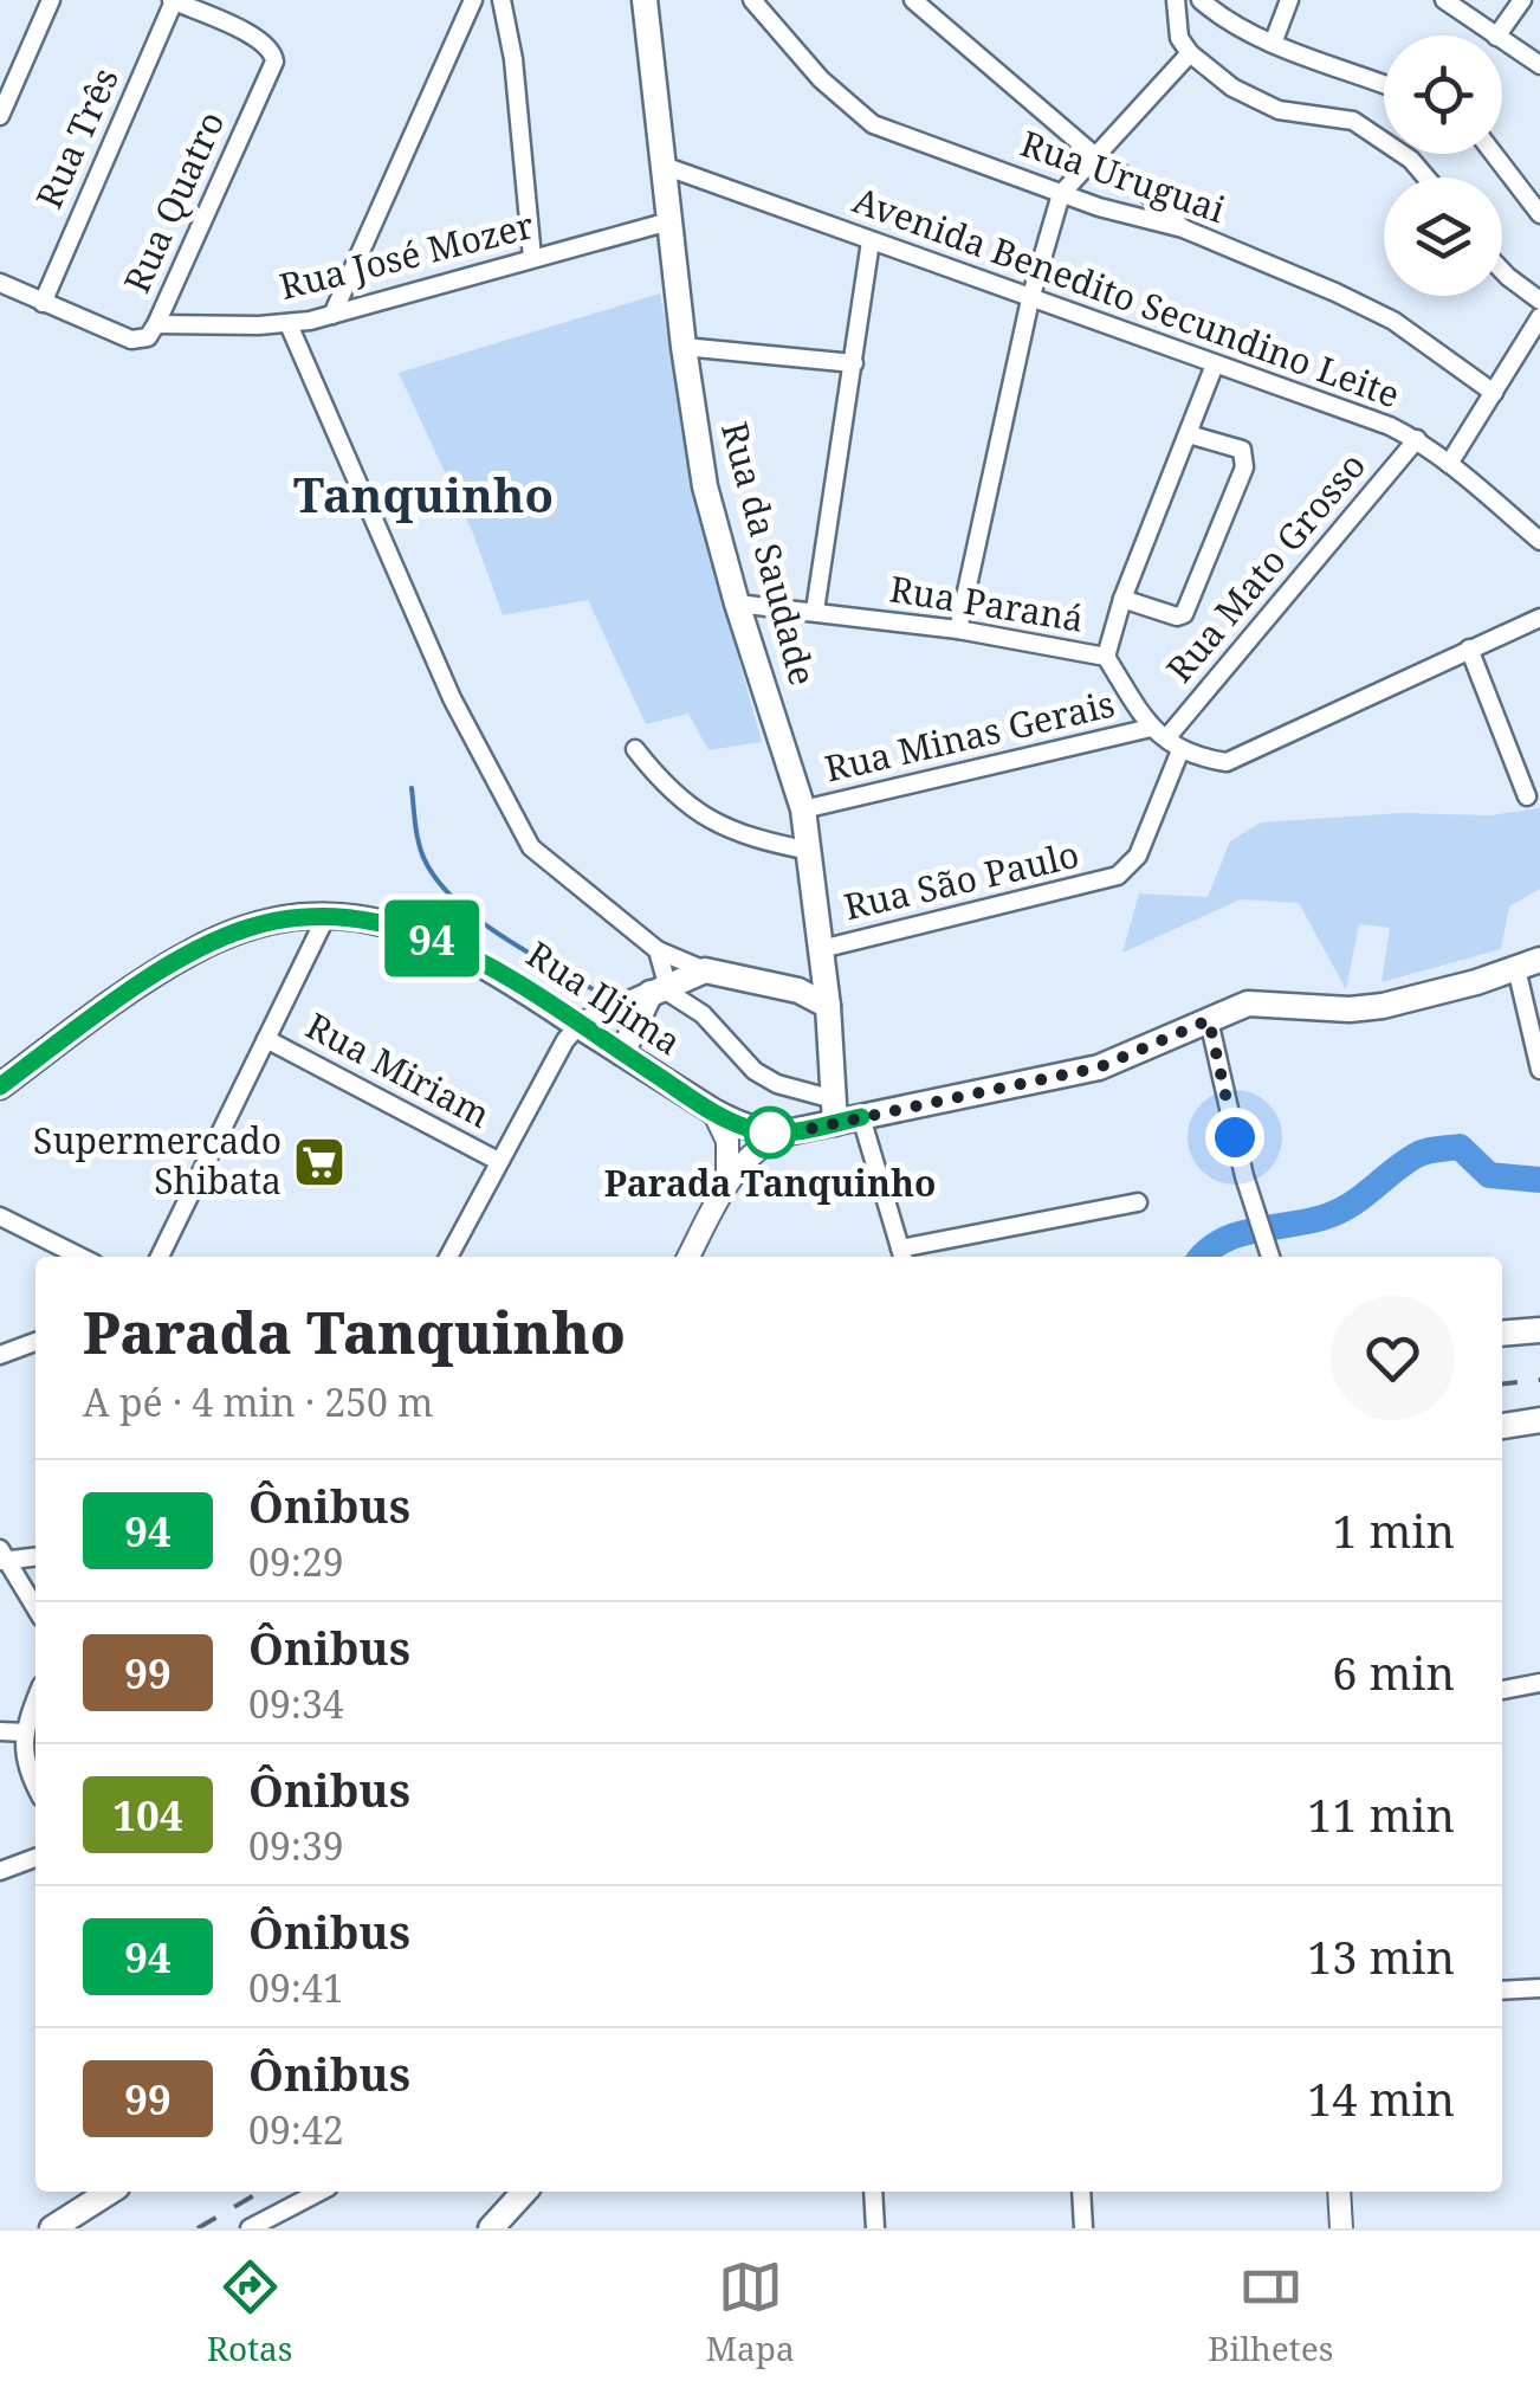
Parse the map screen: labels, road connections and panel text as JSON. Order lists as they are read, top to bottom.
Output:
{
  "streets": {
    "main road": ["Rua da Saudade", "Rua Iljima"],
    "street": [
      "Rua Três",
      "Rua Uruguai",
      "Rua Quatro",
      "Rua José Mozer",
      "Avenida Benedito Secundino Leite",
      "Rua Mato Grosso",
      "Rua Paraná",
      "Rua Minas Gerais",
      "Rua São Paulo",
      "Rua Miriam"
    ]
  },
  "crossings": [
    ["Rua Três", "Rua Quatro"],
    ["Rua Quatro", "Rua José Mozer"],
    ["Rua José Mozer", "Rua da Saudade"],
    ["Avenida Benedito Secundino Leite", "Rua da Saudade"],
    ["Avenida Benedito Secundino Leite", "Rua Mato Grosso"],
    ["Rua da Saudade", "Rua Paraná"],
    ["Rua da Saudade", "Rua Minas Gerais"],
    ["Rua da Saudade", "Rua São Paulo"],
    ["Rua da Saudade", "Rua Iljima"],
    ["Rua Mato Grosso", "Rua Paraná"],
    ["Rua Mato Grosso", "Rua Minas Gerais"],
    ["Rua Mato Grosso", "Rua São Paulo"],
    ["Rua Paraná", "Rua Minas Gerais"],
    ["Rua Paraná", "Rua São Paulo"],
    ["Rua Minas Gerais", "Rua São Paulo"]
  ],
  "districts": ["Tanquinho"],
  "places": {
    "other": ["Parada Tanquinho"],
    "supermarket": ["Supermercado Shibata"]
  },
  "lines": ["bus line 94"],
  "page": {
    "on_map": "94",
    "heading": ["Parada Tanquinho", "A pé · 4 min · 250 m"],
    "list": [
      {
        "mark": "94",
        "name": "Ônibus",
        "note": "09:29",
        "value": "1 min"
      },
      {
        "mark": "99",
        "name": "Ônibus",
        "note": "09:34",
        "value": "6 min"
      },
      {
        "mark": "104",
        "name": "Ônibus",
        "note": "09:39",
        "value": "11 min"
      },
      {
        "mark": "94",
        "name": "Ônibus",
        "note": "09:41",
        "value": "13 min"
      },
      {
        "mark": "99",
        "name": "Ônibus",
        "note": "09:42",
        "value": "14 min"
      }
    ],
    "tabs": ["Rotas", "Mapa", "Bilhetes"]
  }
}
